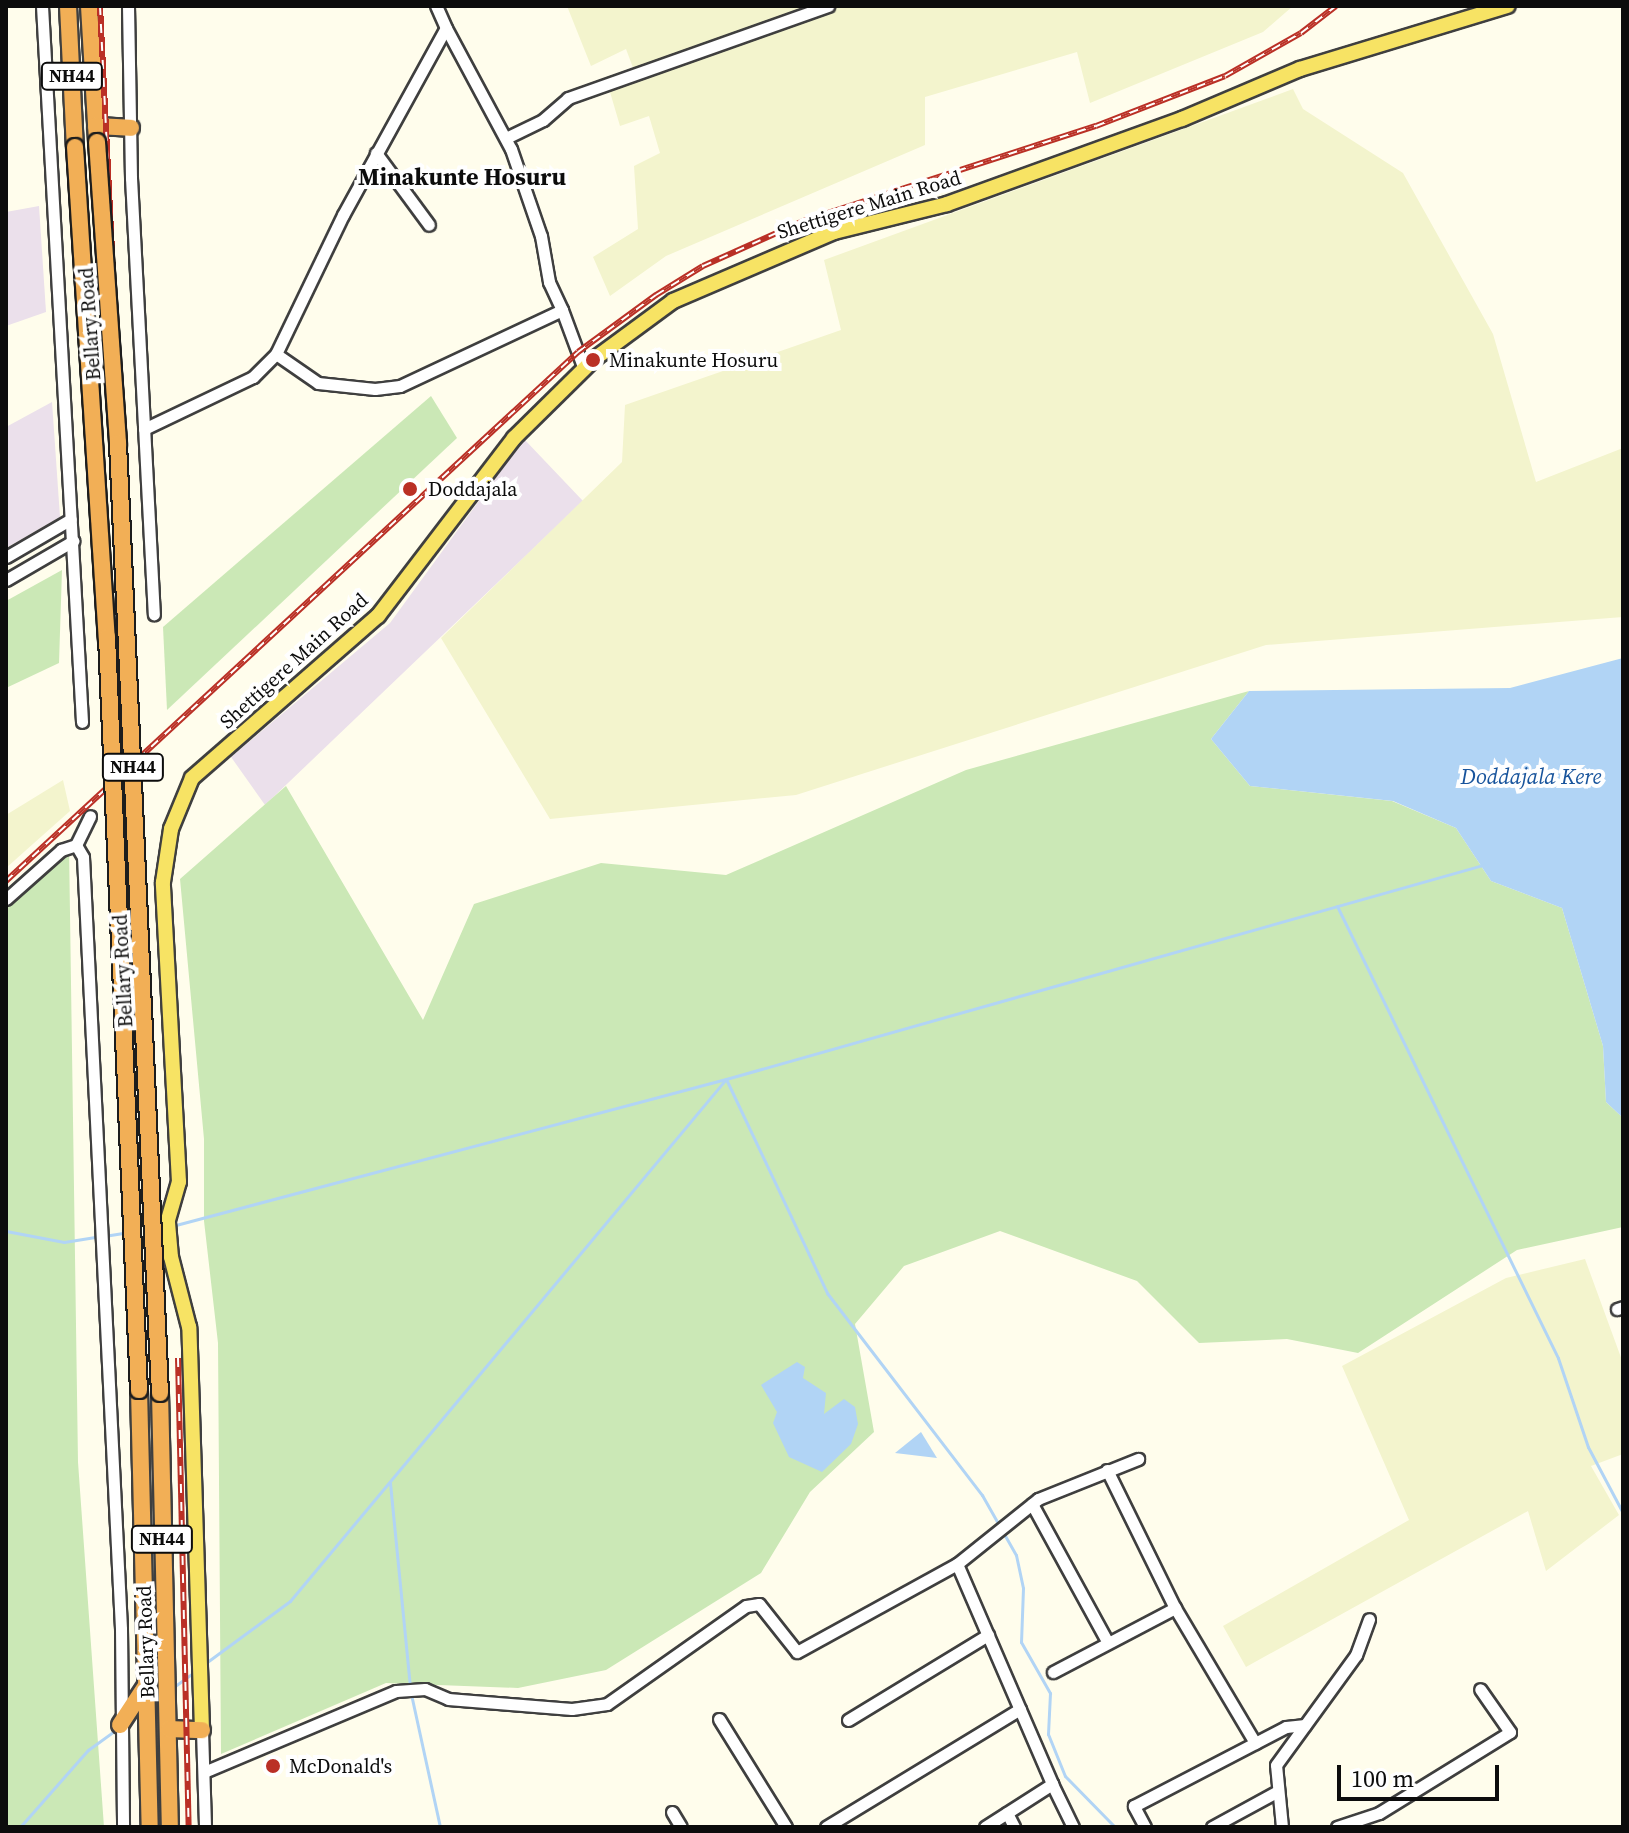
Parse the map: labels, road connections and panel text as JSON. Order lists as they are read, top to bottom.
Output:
{
  "streets": {
    "highway": ["NH44", "Bellary Road"],
    "main road": ["Shettigere Main Road"]
  },
  "crossings": [
    ["NH44", "Bellary Road"]
  ],
  "districts": ["Minakunte Hosuru"],
  "water": ["Doddajala Kere"],
  "places": ["Minakunte Hosuru", "Doddajala", "McDonald's"],
  "scale_bar": "100 m"
}
